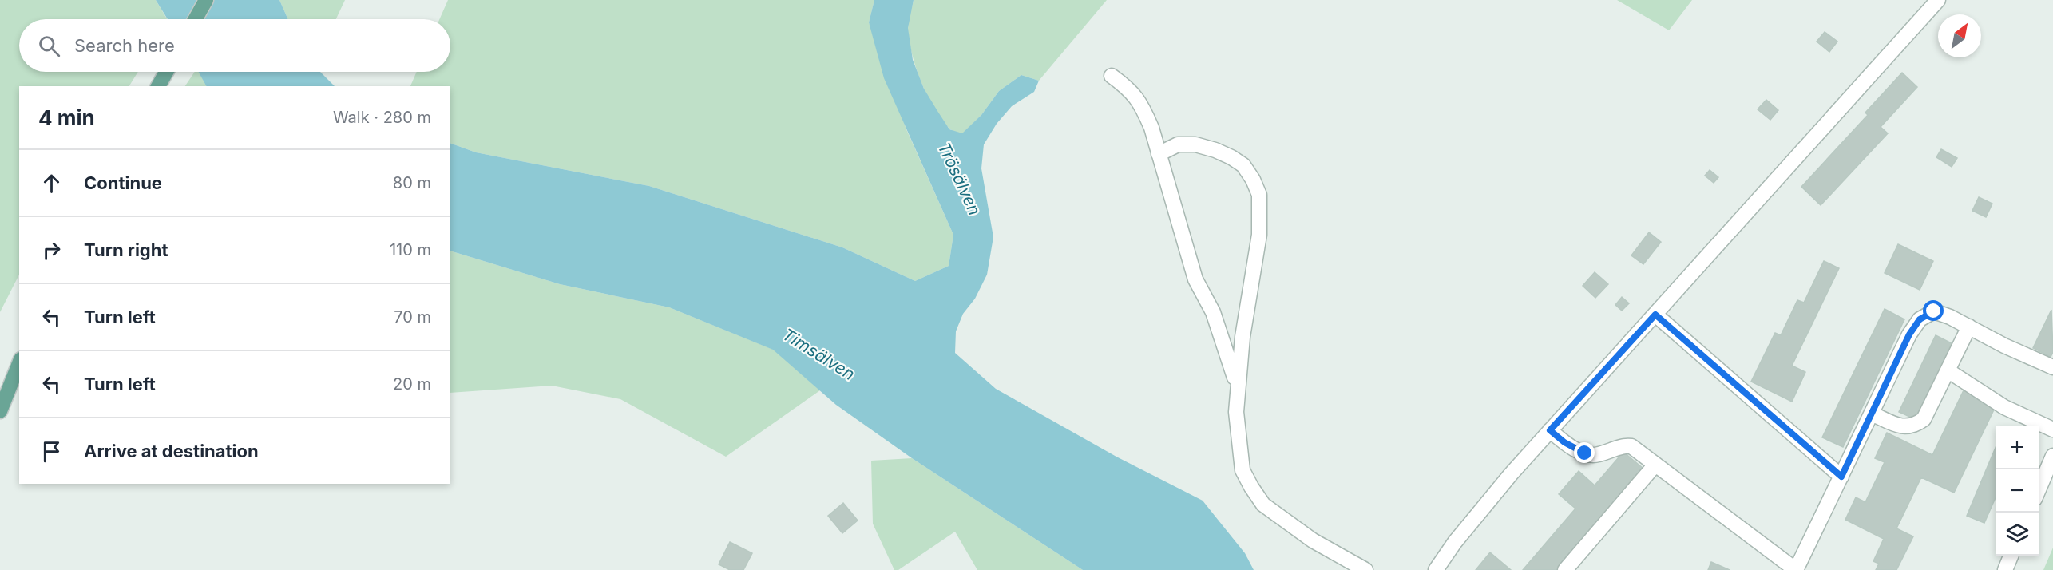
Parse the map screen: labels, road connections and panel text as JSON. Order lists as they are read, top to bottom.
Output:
{
  "water": ["Trösälven", "Timsälven"],
  "north": "top right",
  "page": {
    "search": "Search here",
    "heading": ["4 min", "Walk · 280 m"],
    "list": [
      ["Continue", "80 m"],
      ["Turn right", "110 m"],
      ["Turn left", "70 m"],
      ["Turn left", "20 m"],
      "Arrive at destination"
    ],
    "map_buttons": ["+", "−"]
  }
}
